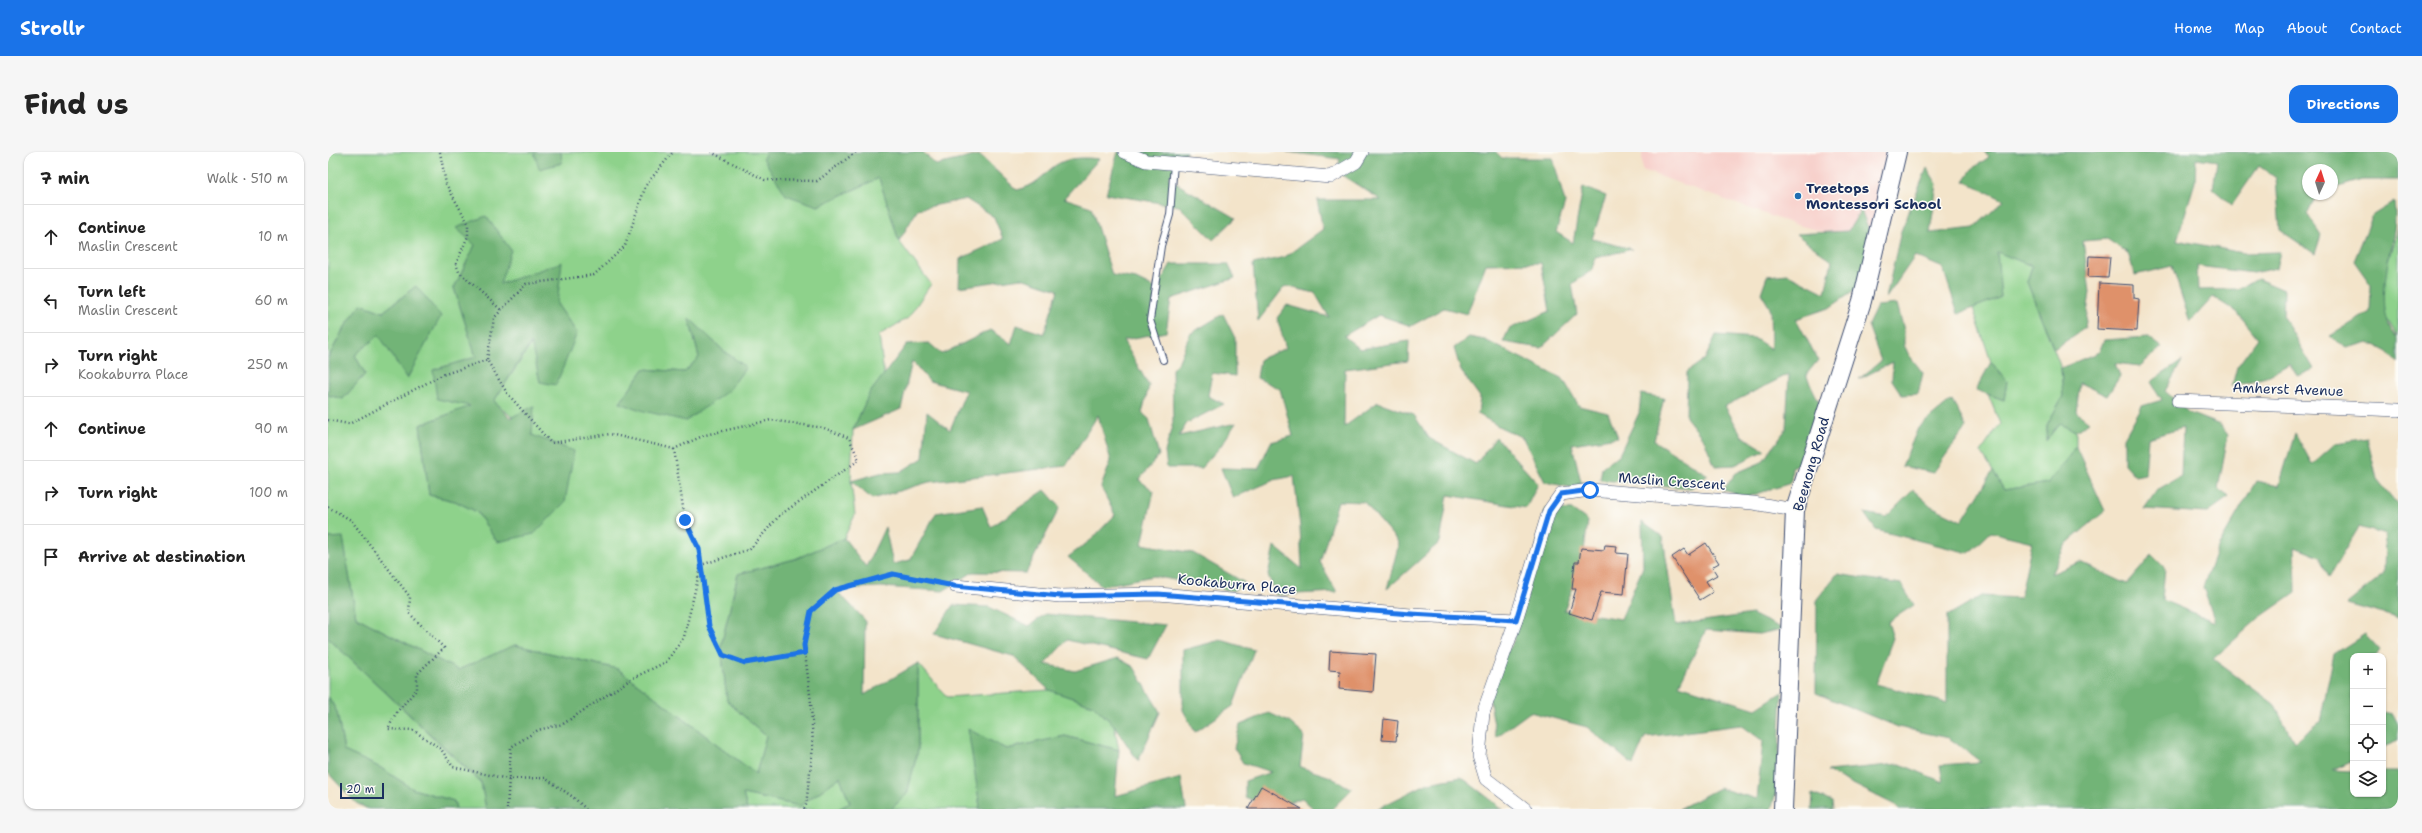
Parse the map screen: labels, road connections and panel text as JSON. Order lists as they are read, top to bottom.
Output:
{
  "streets": {
    "street": [
      "Amherst Avenue",
      "Beenong Road",
      "Maslin Crescent",
      "Kookaburra Place"
    ]
  },
  "crossings": [
    ["Beenong Road", "Maslin Crescent"],
    ["Maslin Crescent", "Kookaburra Place"]
  ],
  "places": ["Treetops Montessori School"],
  "scale_bar": "20 m",
  "north": "top",
  "page": {
    "header": "Strollr",
    "nav": [
      "Home",
      "Map",
      "About",
      "Contact"
    ],
    "title": "Find us",
    "buttons": "Directions",
    "heading": ["7 min", "Walk · 510 m"],
    "list": [
      ["Continue", "Maslin Crescent", "10 m"],
      ["Turn left", "Maslin Crescent", "60 m"],
      ["Turn right", "Kookaburra Place", "250 m"],
      ["Continue", "90 m"],
      ["Turn right", "100 m"],
      "Arrive at destination"
    ],
    "map_buttons": ["+", "−"],
    "scale": "20 m"
  }
}
